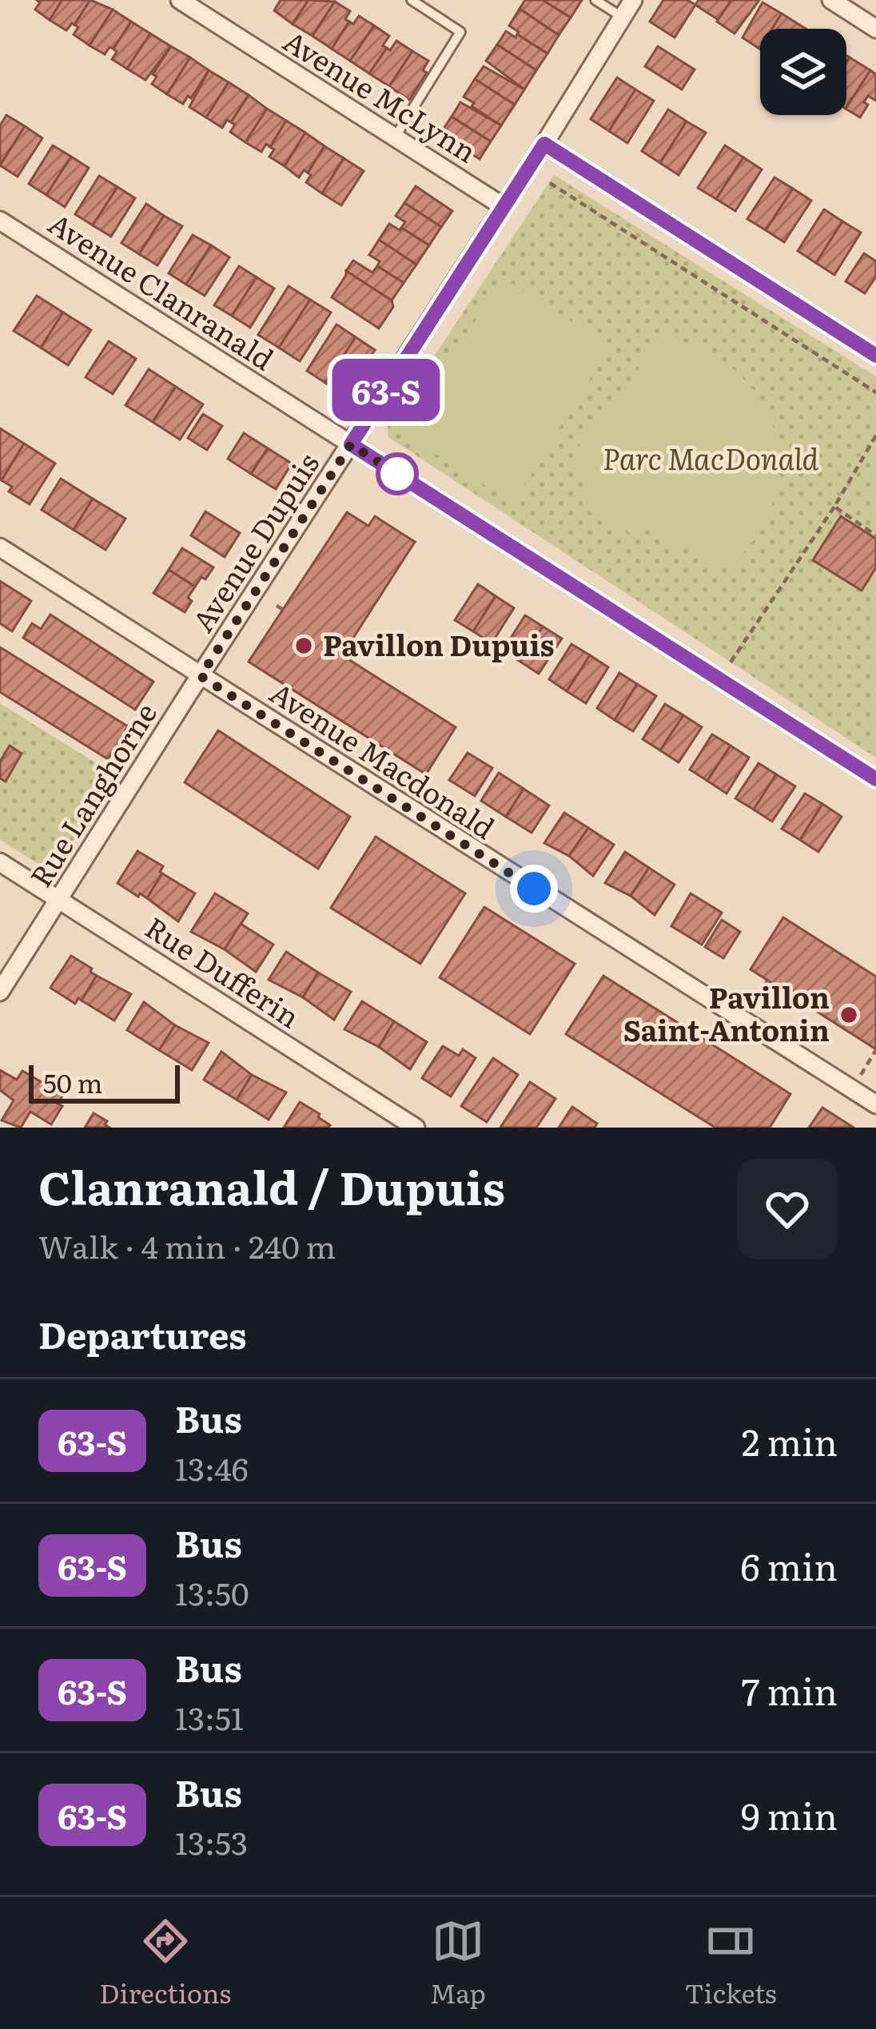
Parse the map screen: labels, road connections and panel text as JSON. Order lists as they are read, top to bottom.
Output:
{
  "streets": {
    "street": [
      "Avenue McLynn",
      "Avenue Clanranald",
      "Avenue Dupuis",
      "Avenue Macdonald",
      "Rue Langhorne",
      "Rue Dufferin"
    ]
  },
  "crossings": [
    ["Avenue McLynn", "Avenue Dupuis"],
    ["Avenue Clanranald", "Avenue Dupuis"],
    ["Avenue Dupuis", "Avenue Macdonald"],
    ["Avenue Dupuis", "Rue Langhorne"],
    ["Avenue Macdonald", "Rue Langhorne"],
    ["Rue Langhorne", "Rue Dufferin"]
  ],
  "parks": ["Parc MacDonald"],
  "places": ["Pavillon Dupuis", "Pavillon Saint-Antonin"],
  "lines": ["bus line 63-S"],
  "scale_bar": "50 m",
  "page": {
    "on_map": "63-S",
    "scale": "50 m",
    "heading": [
      ["Clanranald / Dupuis", "Walk · 4 min · 240 m"],
      "Departures"
    ],
    "list": [
      {
        "mark": "63-S",
        "name": "Bus",
        "note": "13:46",
        "value": "2 min"
      },
      {
        "mark": "63-S",
        "name": "Bus",
        "note": "13:50",
        "value": "6 min"
      },
      {
        "mark": "63-S",
        "name": "Bus",
        "note": "13:51",
        "value": "7 min"
      },
      {
        "mark": "63-S",
        "name": "Bus",
        "note": "13:53",
        "value": "9 min"
      }
    ],
    "tabs": ["Directions", "Map", "Tickets"]
  }
}
